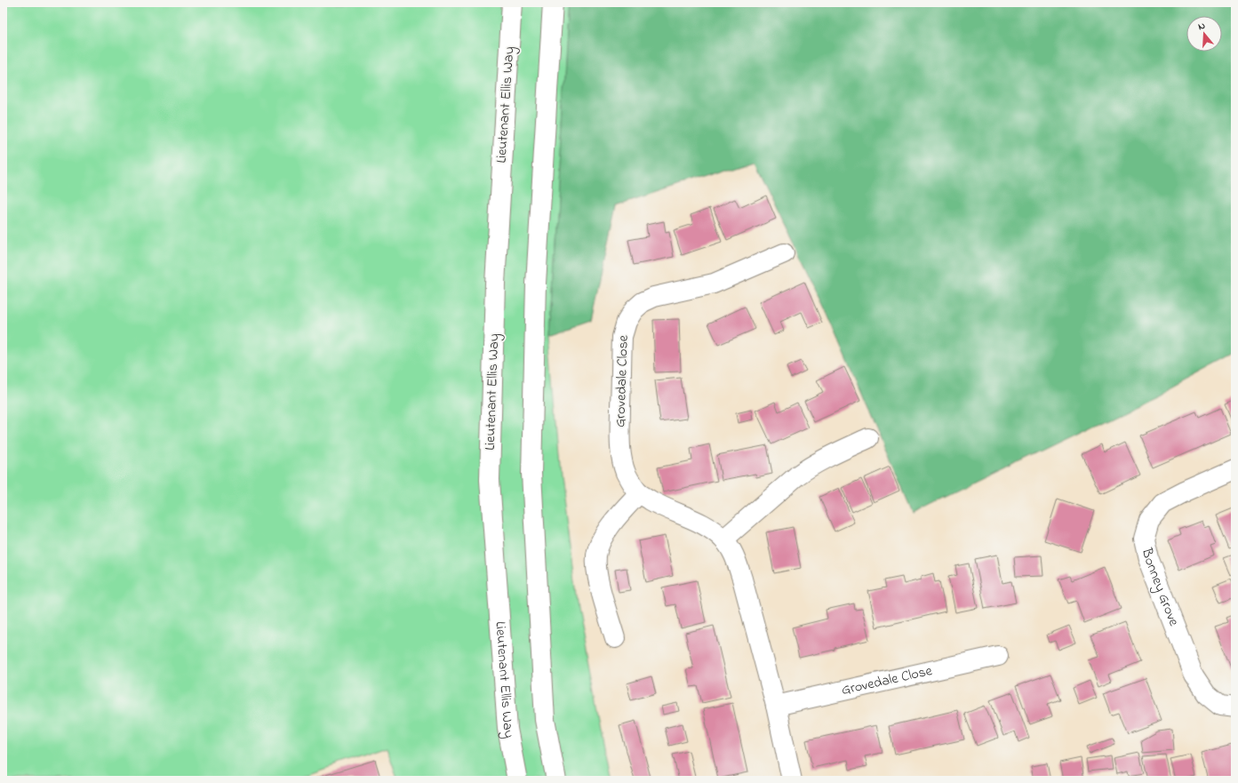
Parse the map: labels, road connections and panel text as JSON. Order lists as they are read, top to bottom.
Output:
{
  "streets": {
    "main road": ["Lieutenant Ellis Way", "Grovedale Close", "Bonney Grove"]
  },
  "north": "top"
}
